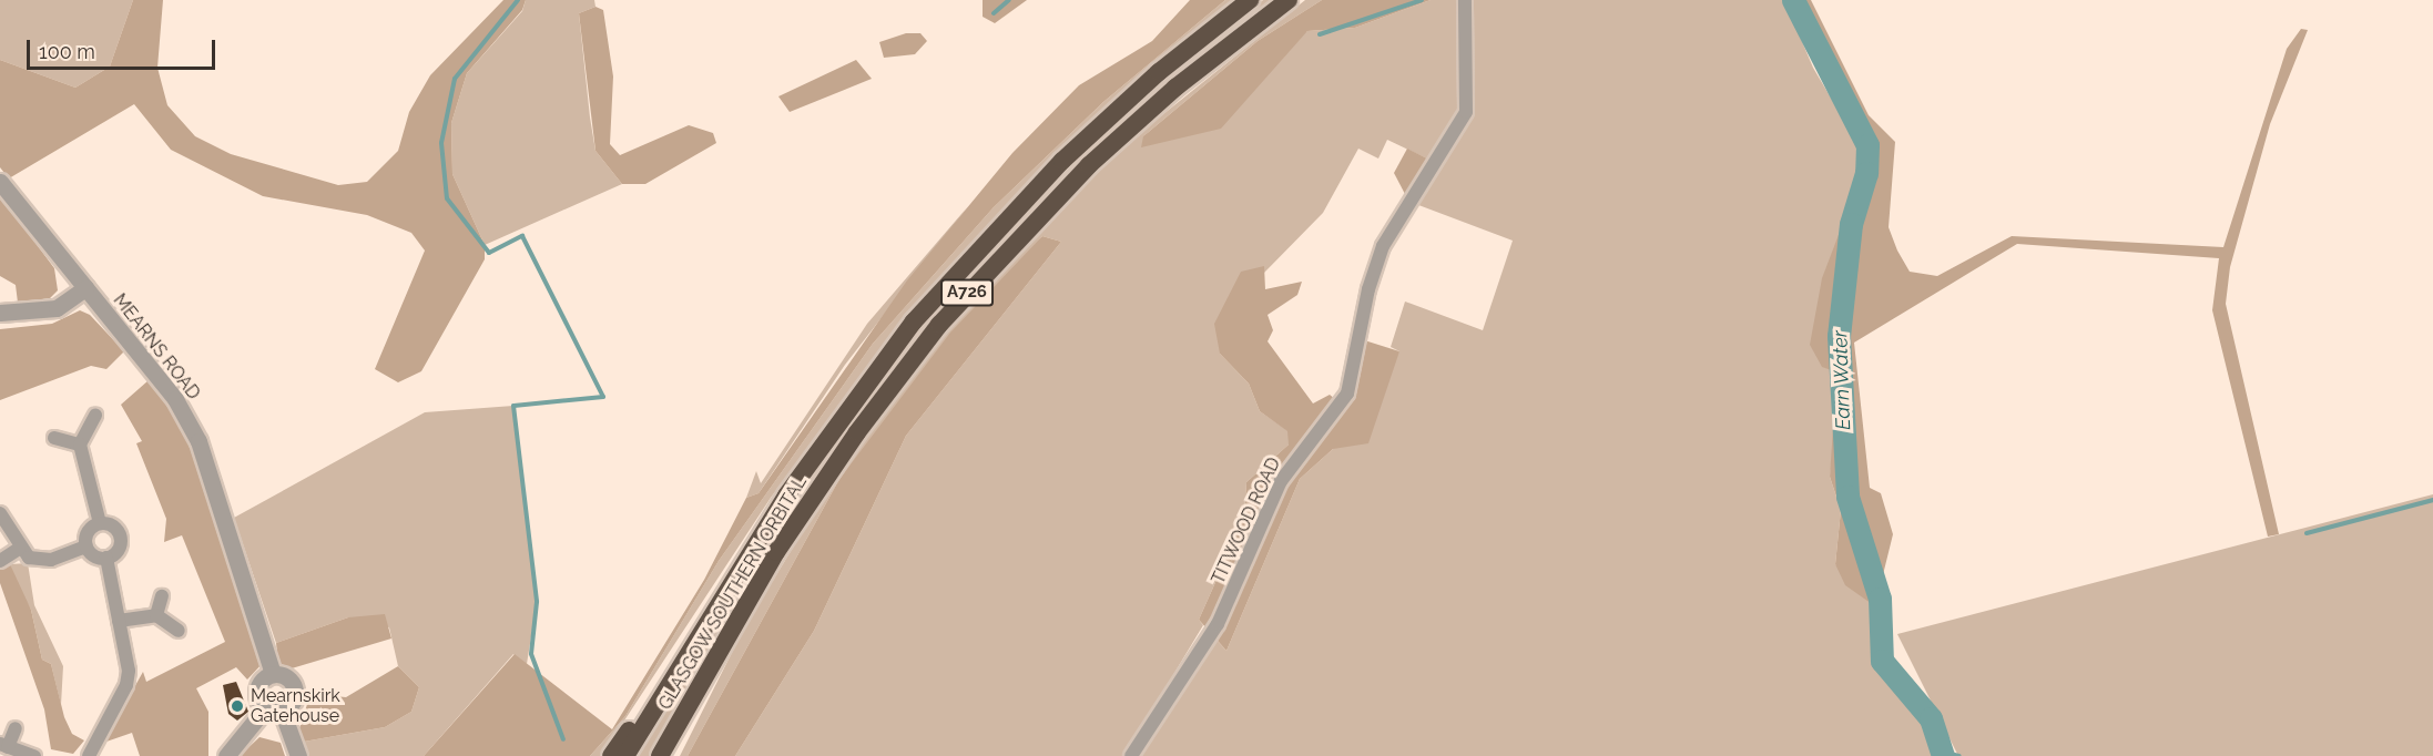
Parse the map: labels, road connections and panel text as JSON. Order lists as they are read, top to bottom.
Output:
{
  "streets": {
    "highway": ["A726", "GLASGOW SOUTHERN ORBITAL"],
    "street": ["MEARNS ROAD", "TITWOOD ROAD"]
  },
  "water": ["Earn Water"],
  "places": ["Mearnskirk Gatehouse"],
  "scale_bar": "100 m"
}
